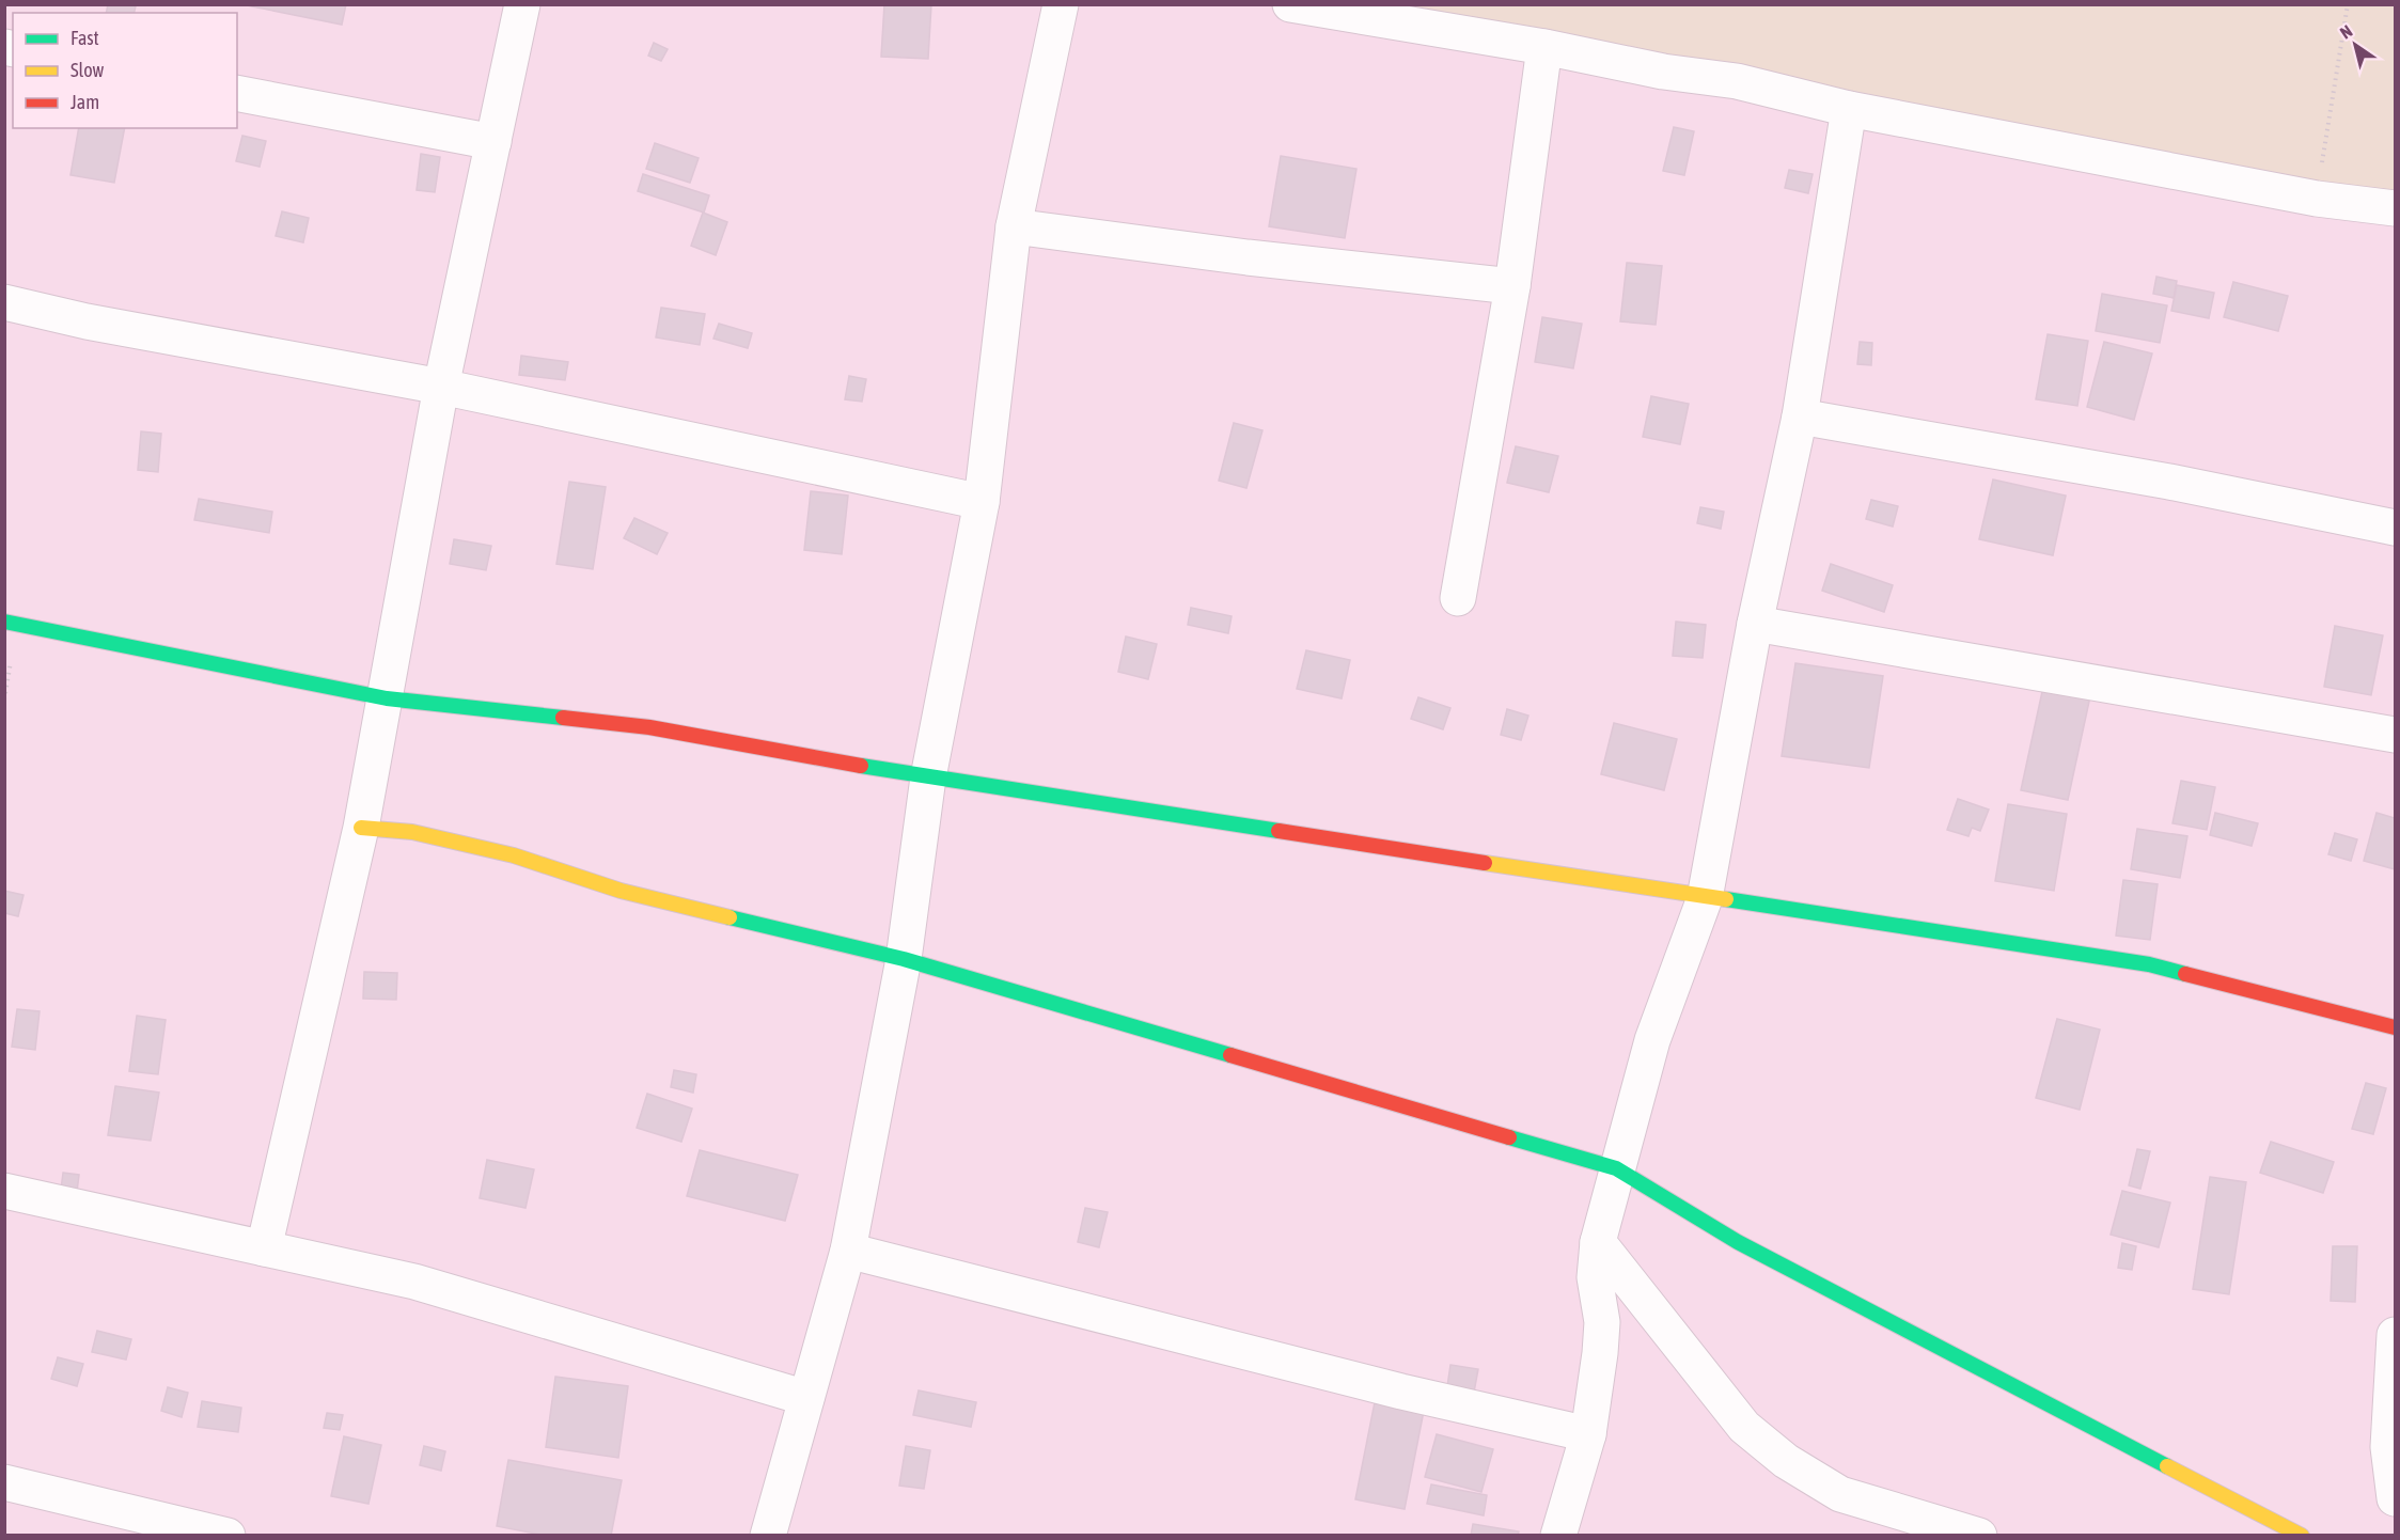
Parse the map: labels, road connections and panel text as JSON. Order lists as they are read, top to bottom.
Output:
{
  "legend": ["Fast", "Slow", "Jam"],
  "north": "top left"
}
